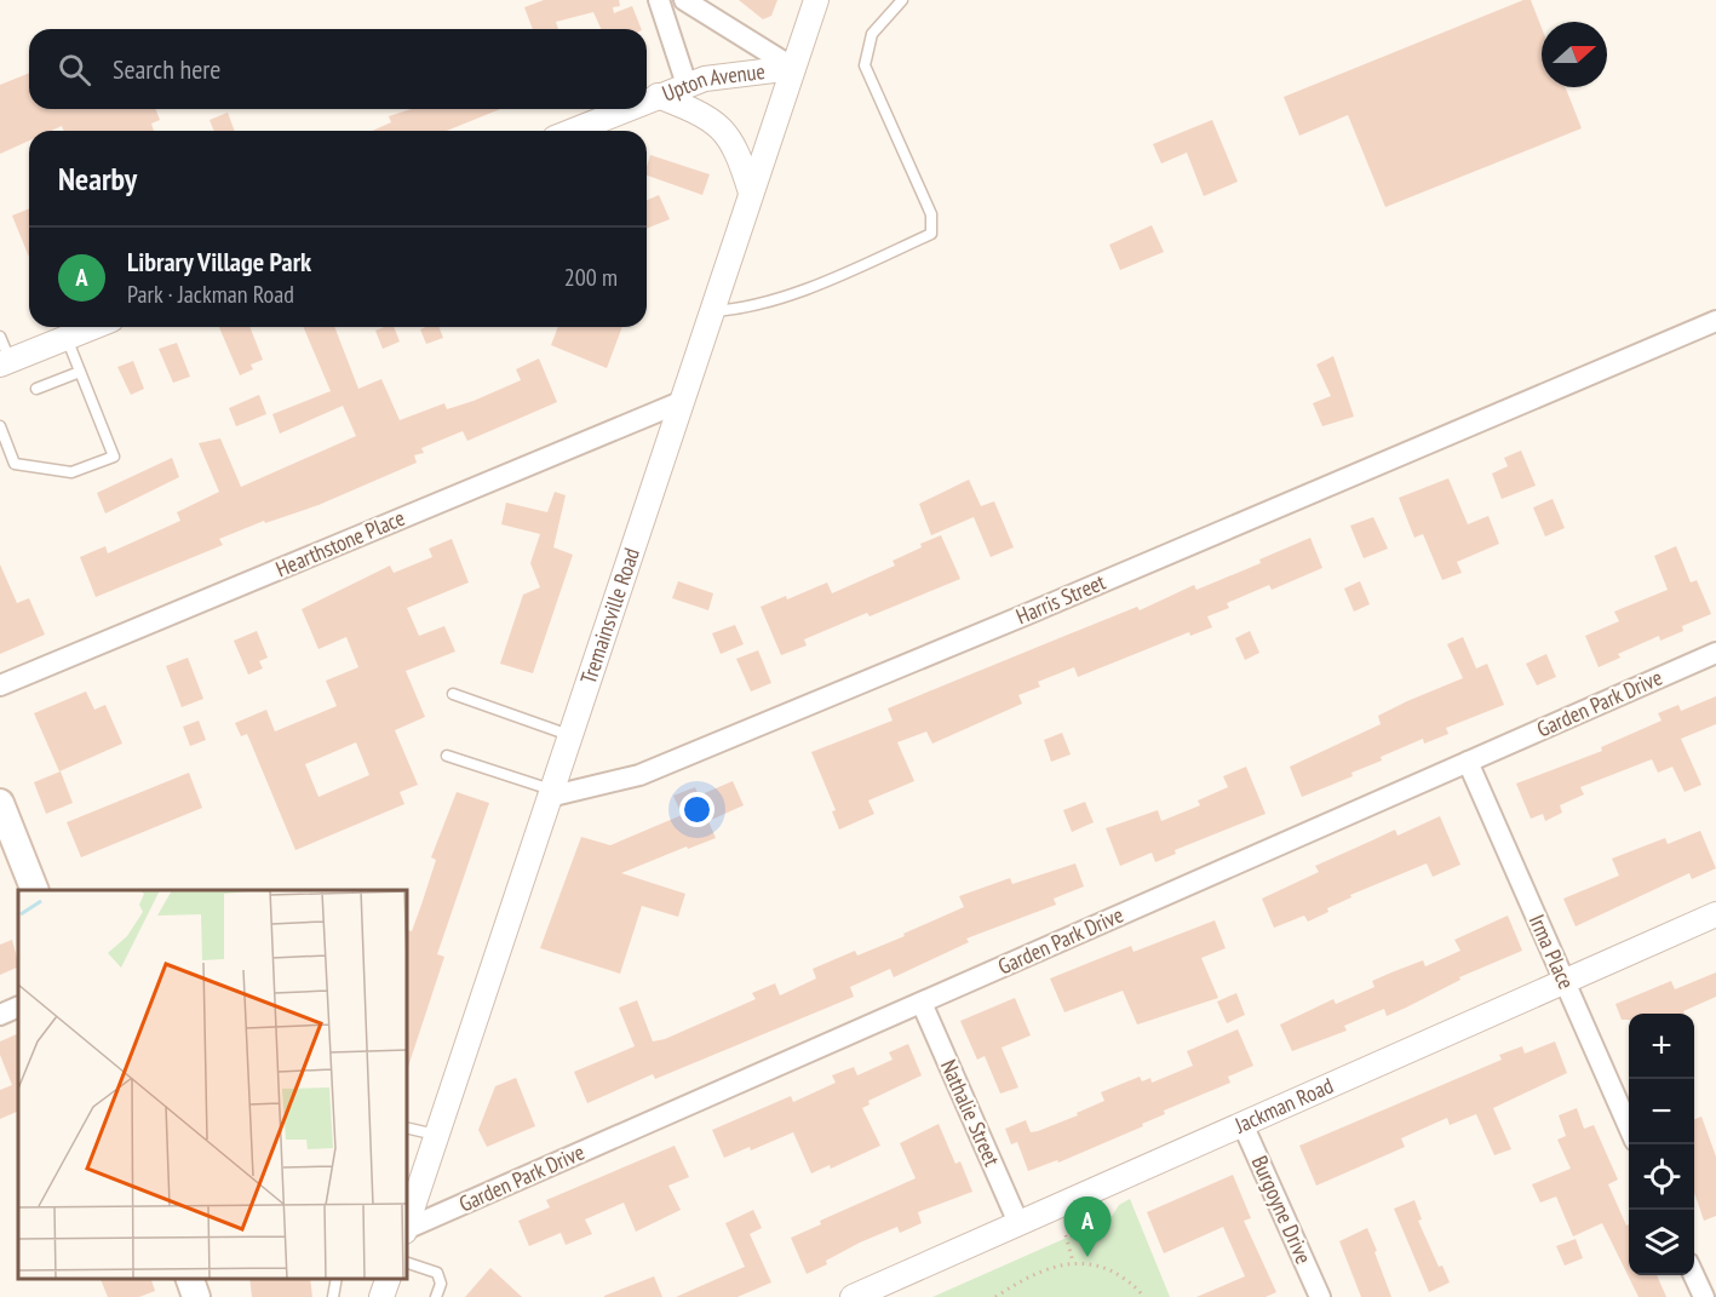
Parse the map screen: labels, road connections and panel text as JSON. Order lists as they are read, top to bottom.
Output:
{
  "streets": {
    "street": [
      "Upton Avenue",
      "Hearthstone Place",
      "Harris Street",
      "Tremainsville Road",
      "Garden Park Drive",
      "Irma Place",
      "Jackman Road",
      "Nathalie Street",
      "Burgoyne Drive"
    ]
  },
  "crossings": [
    ["Upton Avenue", "Tremainsville Road"],
    ["Hearthstone Place", "Tremainsville Road"],
    ["Harris Street", "Tremainsville Road"],
    ["Garden Park Drive", "Irma Place"],
    ["Garden Park Drive", "Nathalie Street"],
    ["Irma Place", "Jackman Road"],
    ["Jackman Road", "Nathalie Street"],
    ["Jackman Road", "Burgoyne Drive"]
  ],
  "north": "right",
  "page": {
    "search": "Search here",
    "heading": "Nearby",
    "list": [
      {
        "mark": "A",
        "name": "Library Village Park",
        "note": "Park · Jackman Road",
        "value": "200 m"
      }
    ],
    "map_buttons": ["+", "−"],
    "pins": "A"
  }
}
